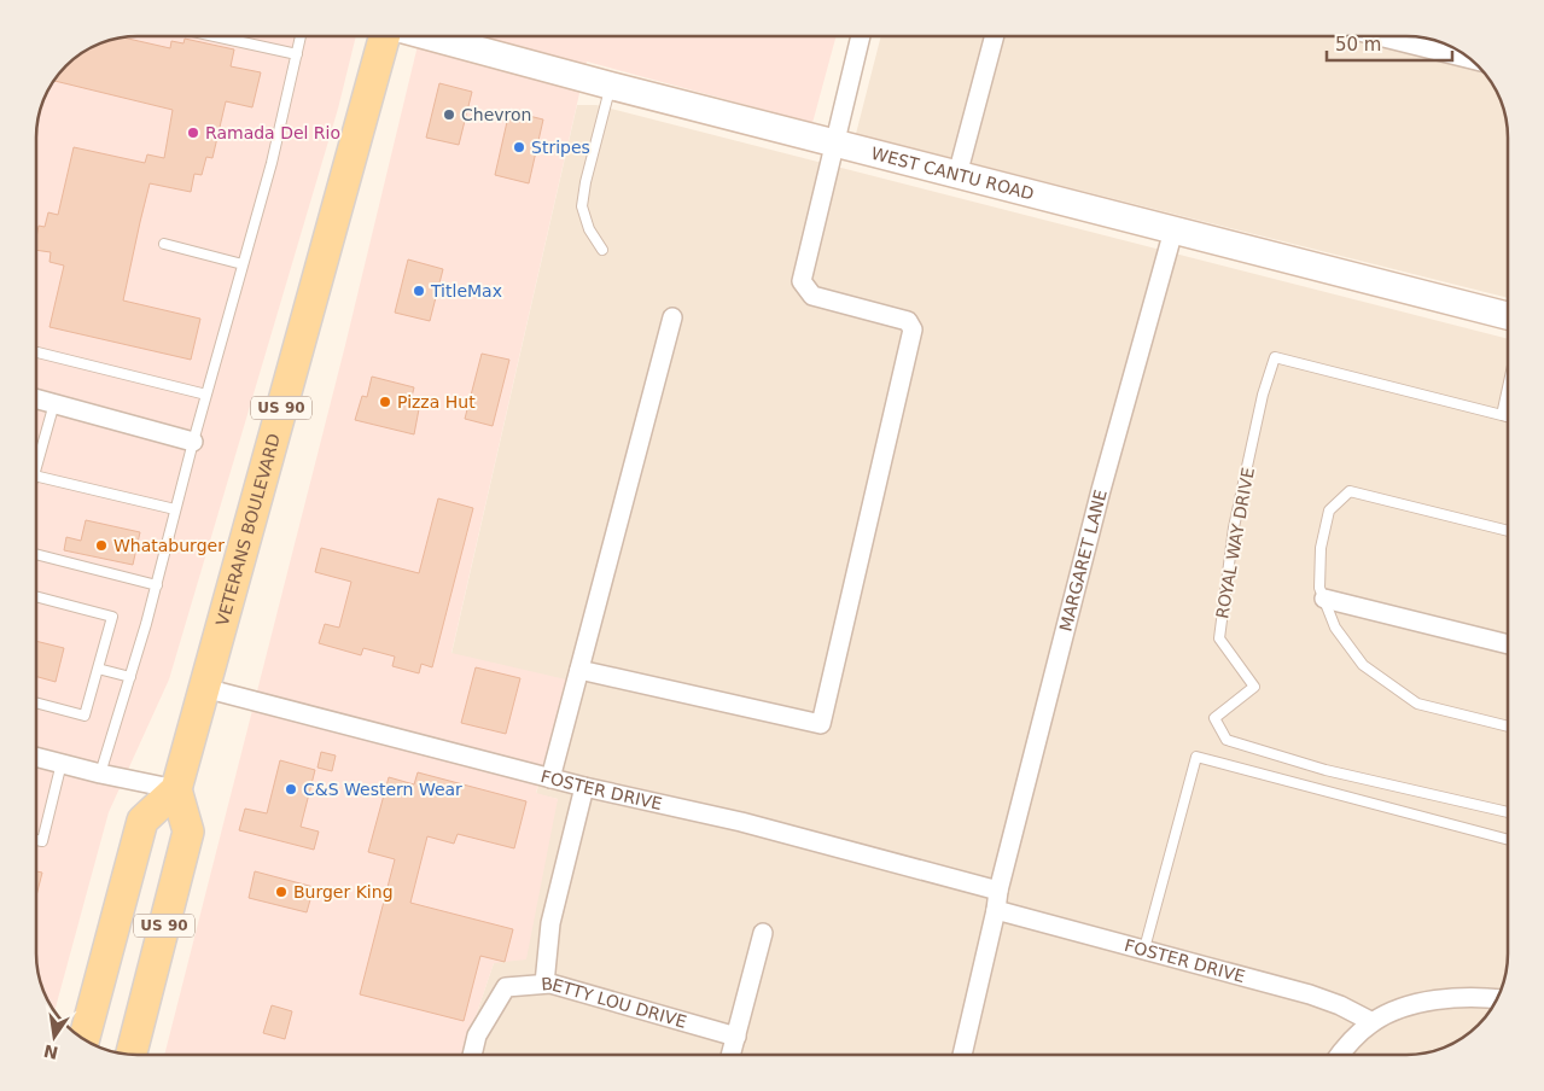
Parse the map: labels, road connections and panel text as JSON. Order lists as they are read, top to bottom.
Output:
{
  "streets": {
    "main road": ["US 90", "VETERANS BOULEVARD"],
    "street": [
      "WEST CANTU ROAD",
      "MARGARET LANE",
      "FOSTER DRIVE",
      "BETTY LOU DRIVE"
    ],
    "lane": ["ROYAL WAY DRIVE"]
  },
  "crossings": [
    ["WEST CANTU ROAD", "MARGARET LANE"],
    ["US 90", "VETERANS BOULEVARD"],
    ["VETERANS BOULEVARD", "FOSTER DRIVE"],
    ["MARGARET LANE", "FOSTER DRIVE"],
    ["FOSTER DRIVE", "BETTY LOU DRIVE"]
  ],
  "places": [
    "Chevron",
    "Ramada Del Rio",
    "Stripes",
    "TitleMax",
    "Pizza Hut",
    "Whataburger",
    "C&S Western Wear",
    "Burger King"
  ],
  "scale_bar": "50 m",
  "north": "bottom"
}
